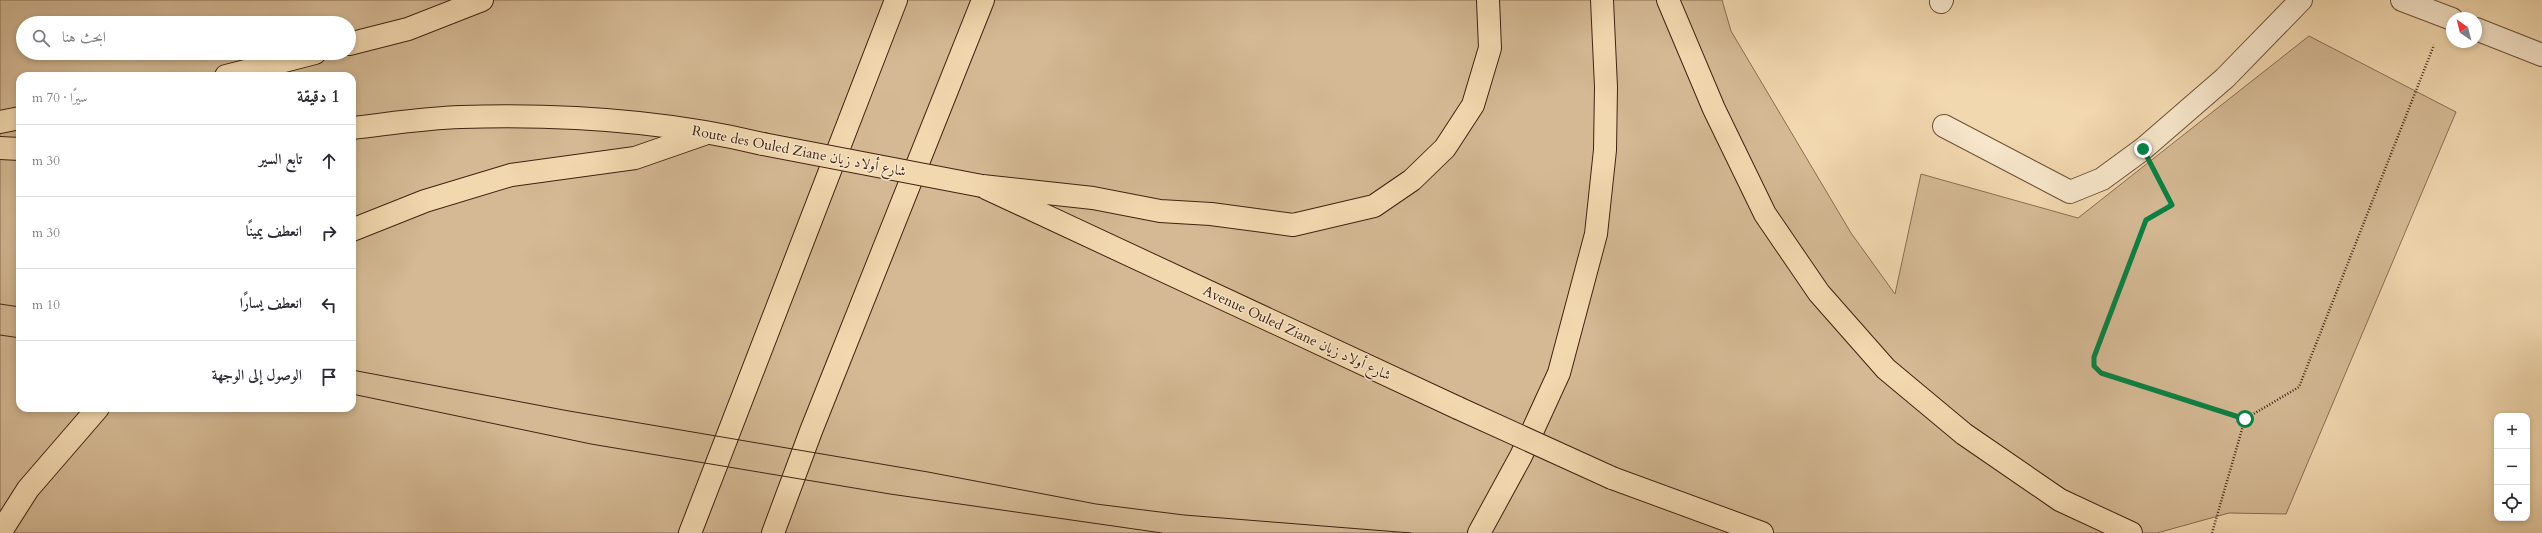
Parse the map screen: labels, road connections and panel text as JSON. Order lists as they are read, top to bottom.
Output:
{
  "streets": {
    "main road": ["Route des Ouled Ziane شارع أولاد زيان", "Avenue Ouled Ziane شارع أولاد زيان"]
  },
  "crossings": [
    ["Route des Ouled Ziane شارع أولاد زيان", "Avenue Ouled Ziane شارع أولاد زيان"]
  ],
  "north": "top left",
  "page": {
    "search": "ابحث هنا",
    "heading": ["1 دقيقة", "سيرًا · 70 m"],
    "list": [
      ["تابع السير", "30 m"],
      ["انعطف يمينًا", "30 m"],
      ["انعطف يسارًا", "10 m"],
      "الوصول إلى الوجهة"
    ],
    "map_buttons": ["+", "−"]
  }
}
